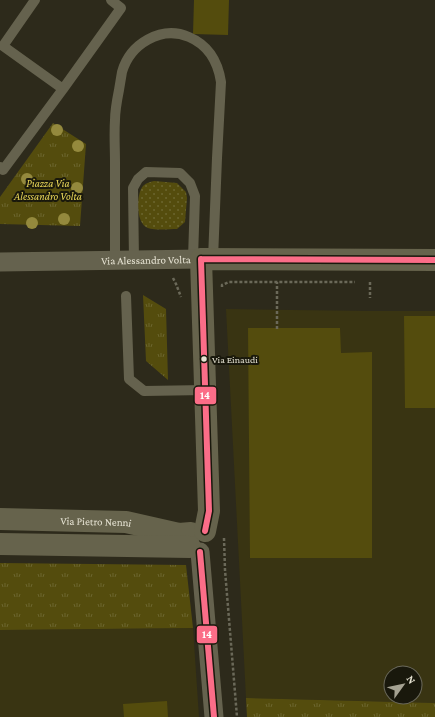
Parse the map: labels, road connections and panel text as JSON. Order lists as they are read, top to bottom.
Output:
{
  "streets": {
    "street": ["Via Alessandro Volta", "Via Pietro Nenni"]
  },
  "parks": ["Piazza Via Alessandro Volta"],
  "places": ["Via Einaudi"],
  "lines": ["transit line 14"],
  "north": "top right"
}
